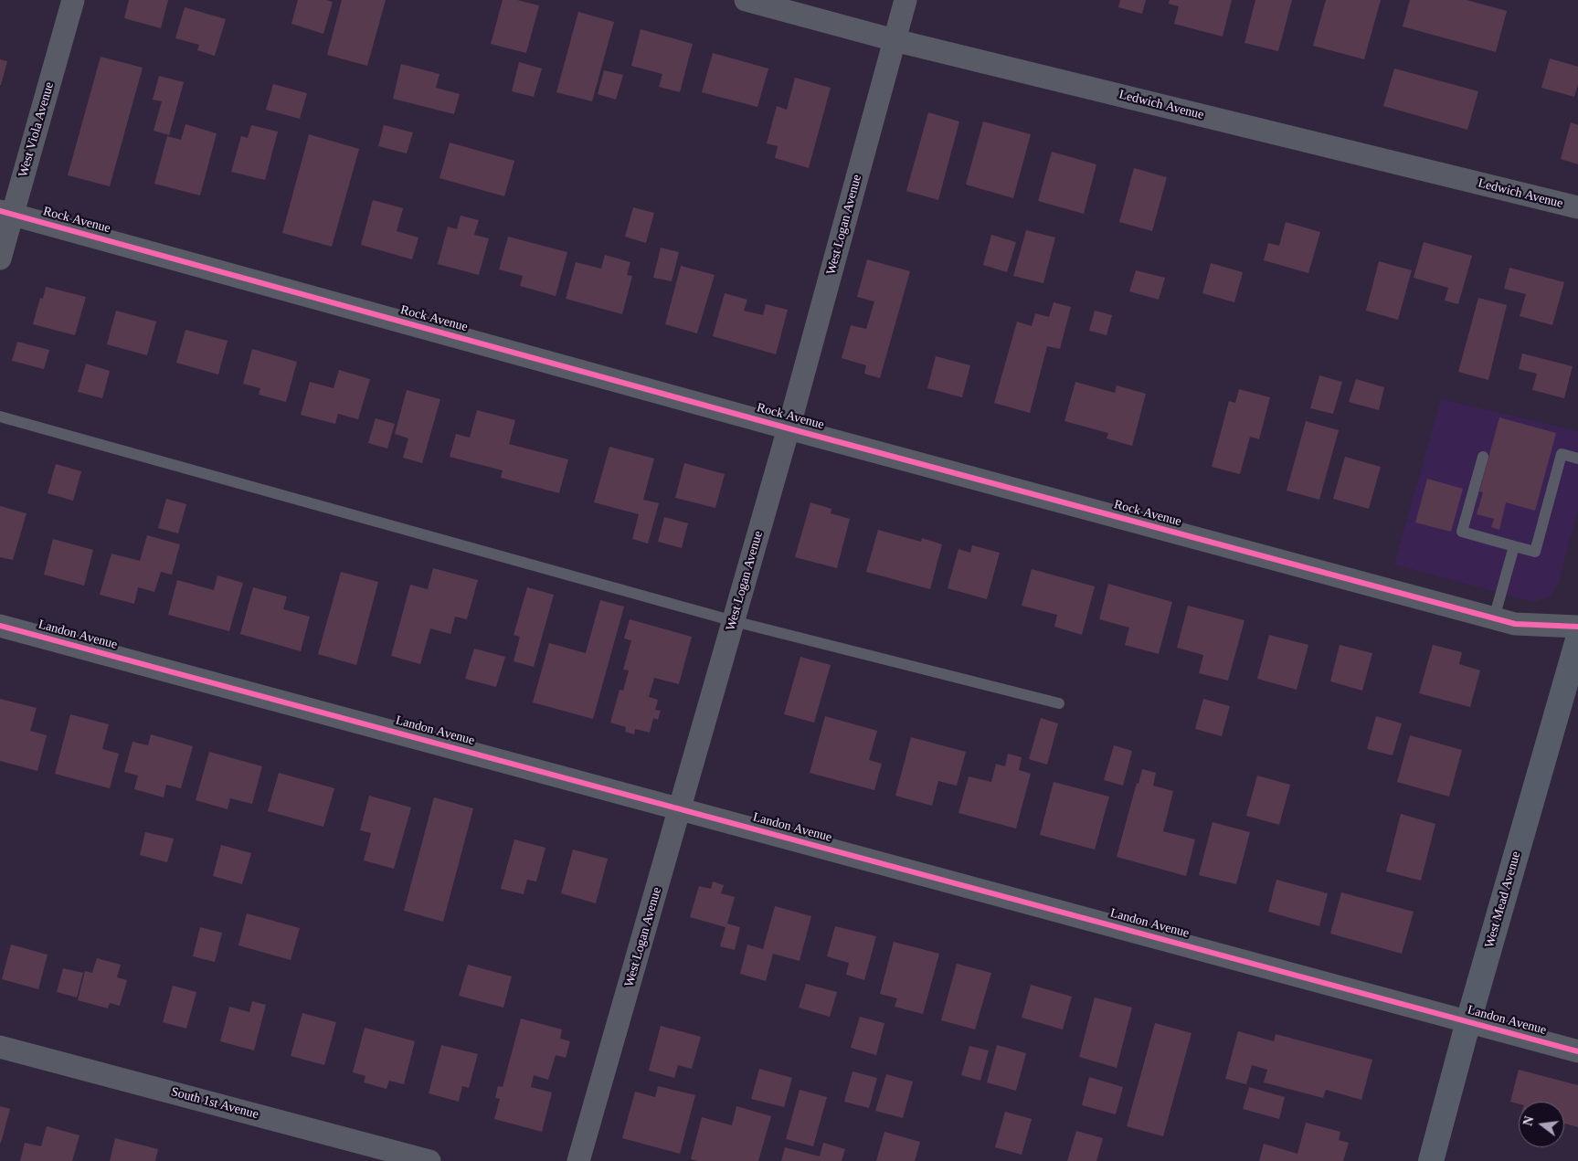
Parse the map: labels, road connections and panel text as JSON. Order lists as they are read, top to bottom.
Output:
{
  "streets": {
    "street": [
      "Ledwich Avenue",
      "West Viola Avenue",
      "Rock Avenue",
      "West Logan Avenue",
      "Landon Avenue",
      "West Mead Avenue",
      "South 1st Avenue"
    ]
  },
  "crossings": [
    ["Ledwich Avenue", "West Logan Avenue"],
    ["West Viola Avenue", "Rock Avenue"],
    ["Rock Avenue", "West Logan Avenue"],
    ["West Logan Avenue", "Landon Avenue"],
    ["Landon Avenue", "West Mead Avenue"]
  ],
  "north": "left"
}
